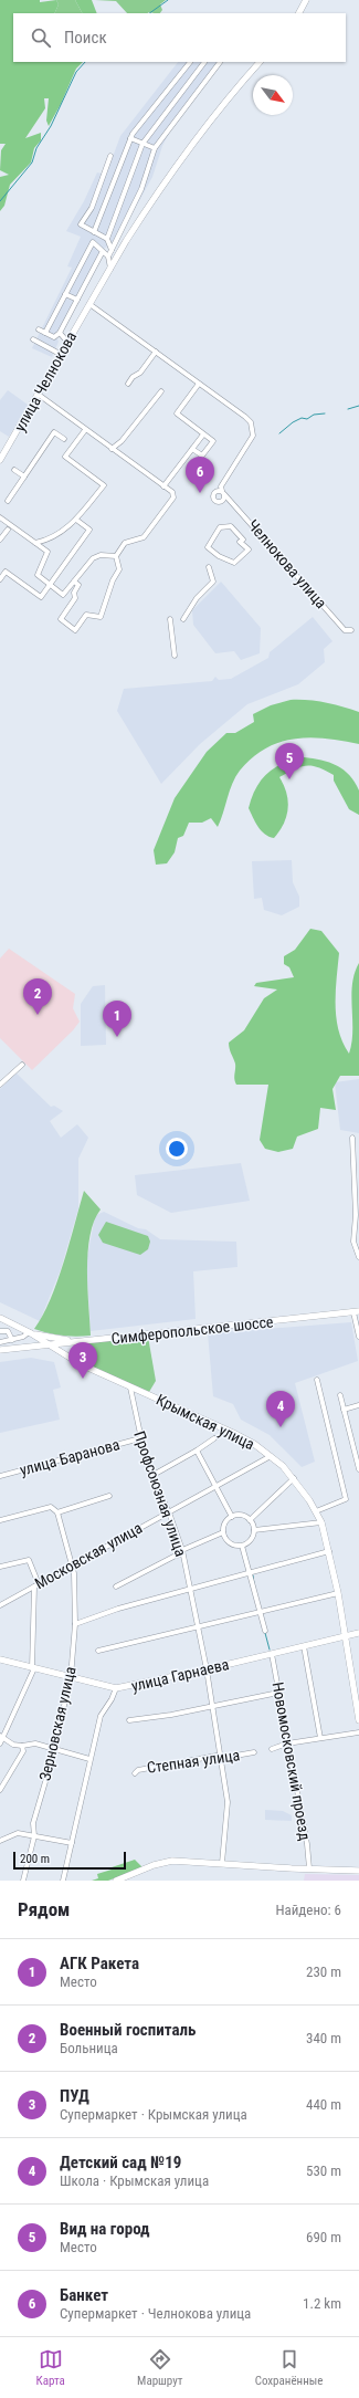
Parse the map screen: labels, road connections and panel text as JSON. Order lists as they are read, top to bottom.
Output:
{
  "streets": {
    "main road": [
      "улица Челнокова",
      "Симферопольское шоссе",
      "Крымская улица",
      "улица Гарнаева"
    ],
    "street": [
      "Челнокова улица",
      "улица Баранова",
      "Профсоюзная улица",
      "Московская улица",
      "Зерновская улица",
      "Степная улица",
      "Новомосковский проезд"
    ]
  },
  "crossings": [
    ["Симферопольское шоссе", "Крымская улица"],
    ["Крымская улица", "Профсоюзная улица"],
    ["Крымская улица", "Московская улица"],
    ["Крымская улица", "улица Гарнаева"],
    ["улица Баранова", "Профсоюзная улица"],
    ["Профсоюзная улица", "Московская улица"],
    ["Профсоюзная улица", "улица Гарнаева"],
    ["Профсоюзная улица", "Степная улица"],
    ["Московская улица", "Зерновская улица"],
    ["улица Гарнаева", "Зерновская улица"],
    ["улица Гарнаева", "Новомосковский проезд"]
  ],
  "scale_bar": "200 m",
  "north": "bottom right",
  "page": {
    "search": "Поиск",
    "pins": [
      "6",
      "5",
      "2",
      "1",
      "3",
      "4"
    ],
    "scale": "200 m",
    "heading": ["Рядом", "Найдено: 6"],
    "list": [
      {
        "mark": "1",
        "name": "АГК Ракета",
        "note": "Место",
        "value": "230 m"
      },
      {
        "mark": "2",
        "name": "Военный госпиталь",
        "note": "Больница",
        "value": "340 m"
      },
      {
        "mark": "3",
        "name": "ПУД",
        "note": "Супермаркет · Крымская улица",
        "value": "440 m"
      },
      {
        "mark": "4",
        "name": "Детский сад №19",
        "note": "Школа · Крымская улица",
        "value": "530 m"
      },
      {
        "mark": "5",
        "name": "Вид на город",
        "note": "Место",
        "value": "690 m"
      },
      {
        "mark": "6",
        "name": "Банкет",
        "note": "Супермаркет · Челнокова улица",
        "value": "1.2 km"
      }
    ],
    "nav": ["Карта", "Маршрут", "Сохранённые"]
  }
}
